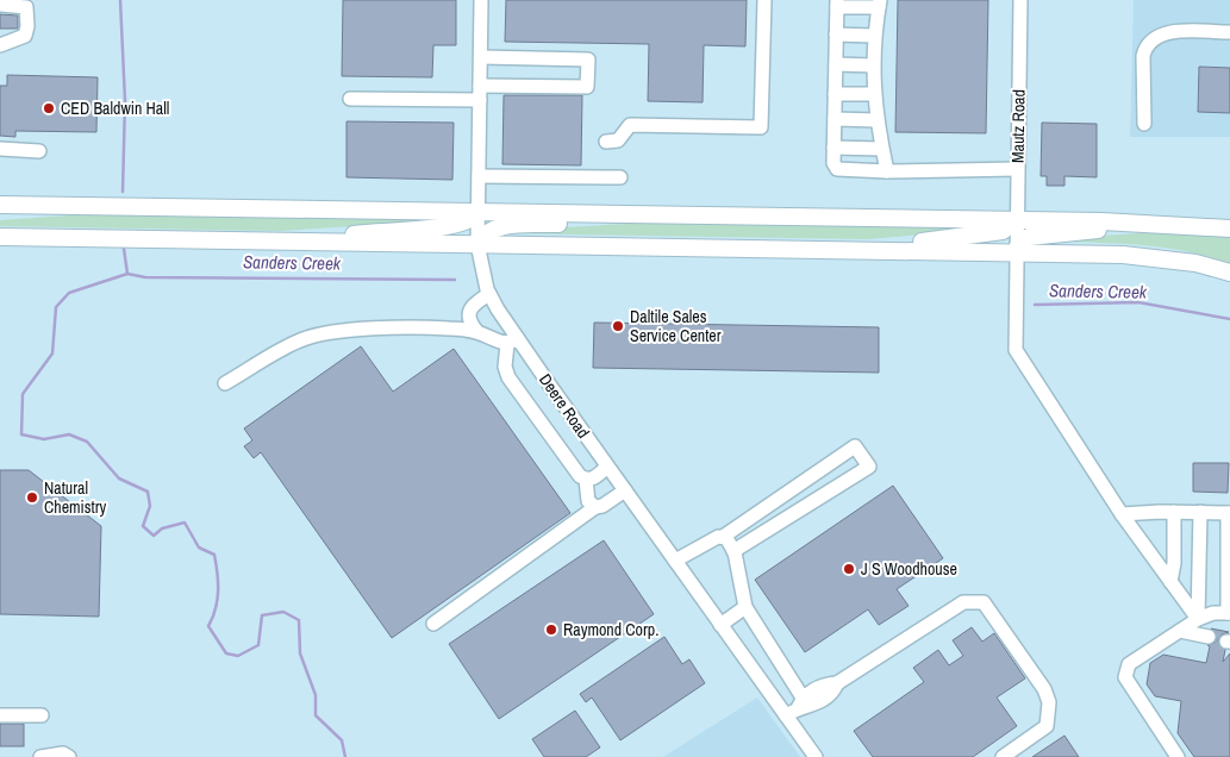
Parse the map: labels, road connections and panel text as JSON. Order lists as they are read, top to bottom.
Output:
{
  "streets": {
    "street": ["Mautz Road", "Deere Road"]
  },
  "water": ["Sanders Creek"],
  "places": [
    "CED Baldwin Hall",
    "Daltile Sales Service Center",
    "Natural Chemistry",
    "J S Woodhouse",
    "Raymond Corp."
  ]
}
